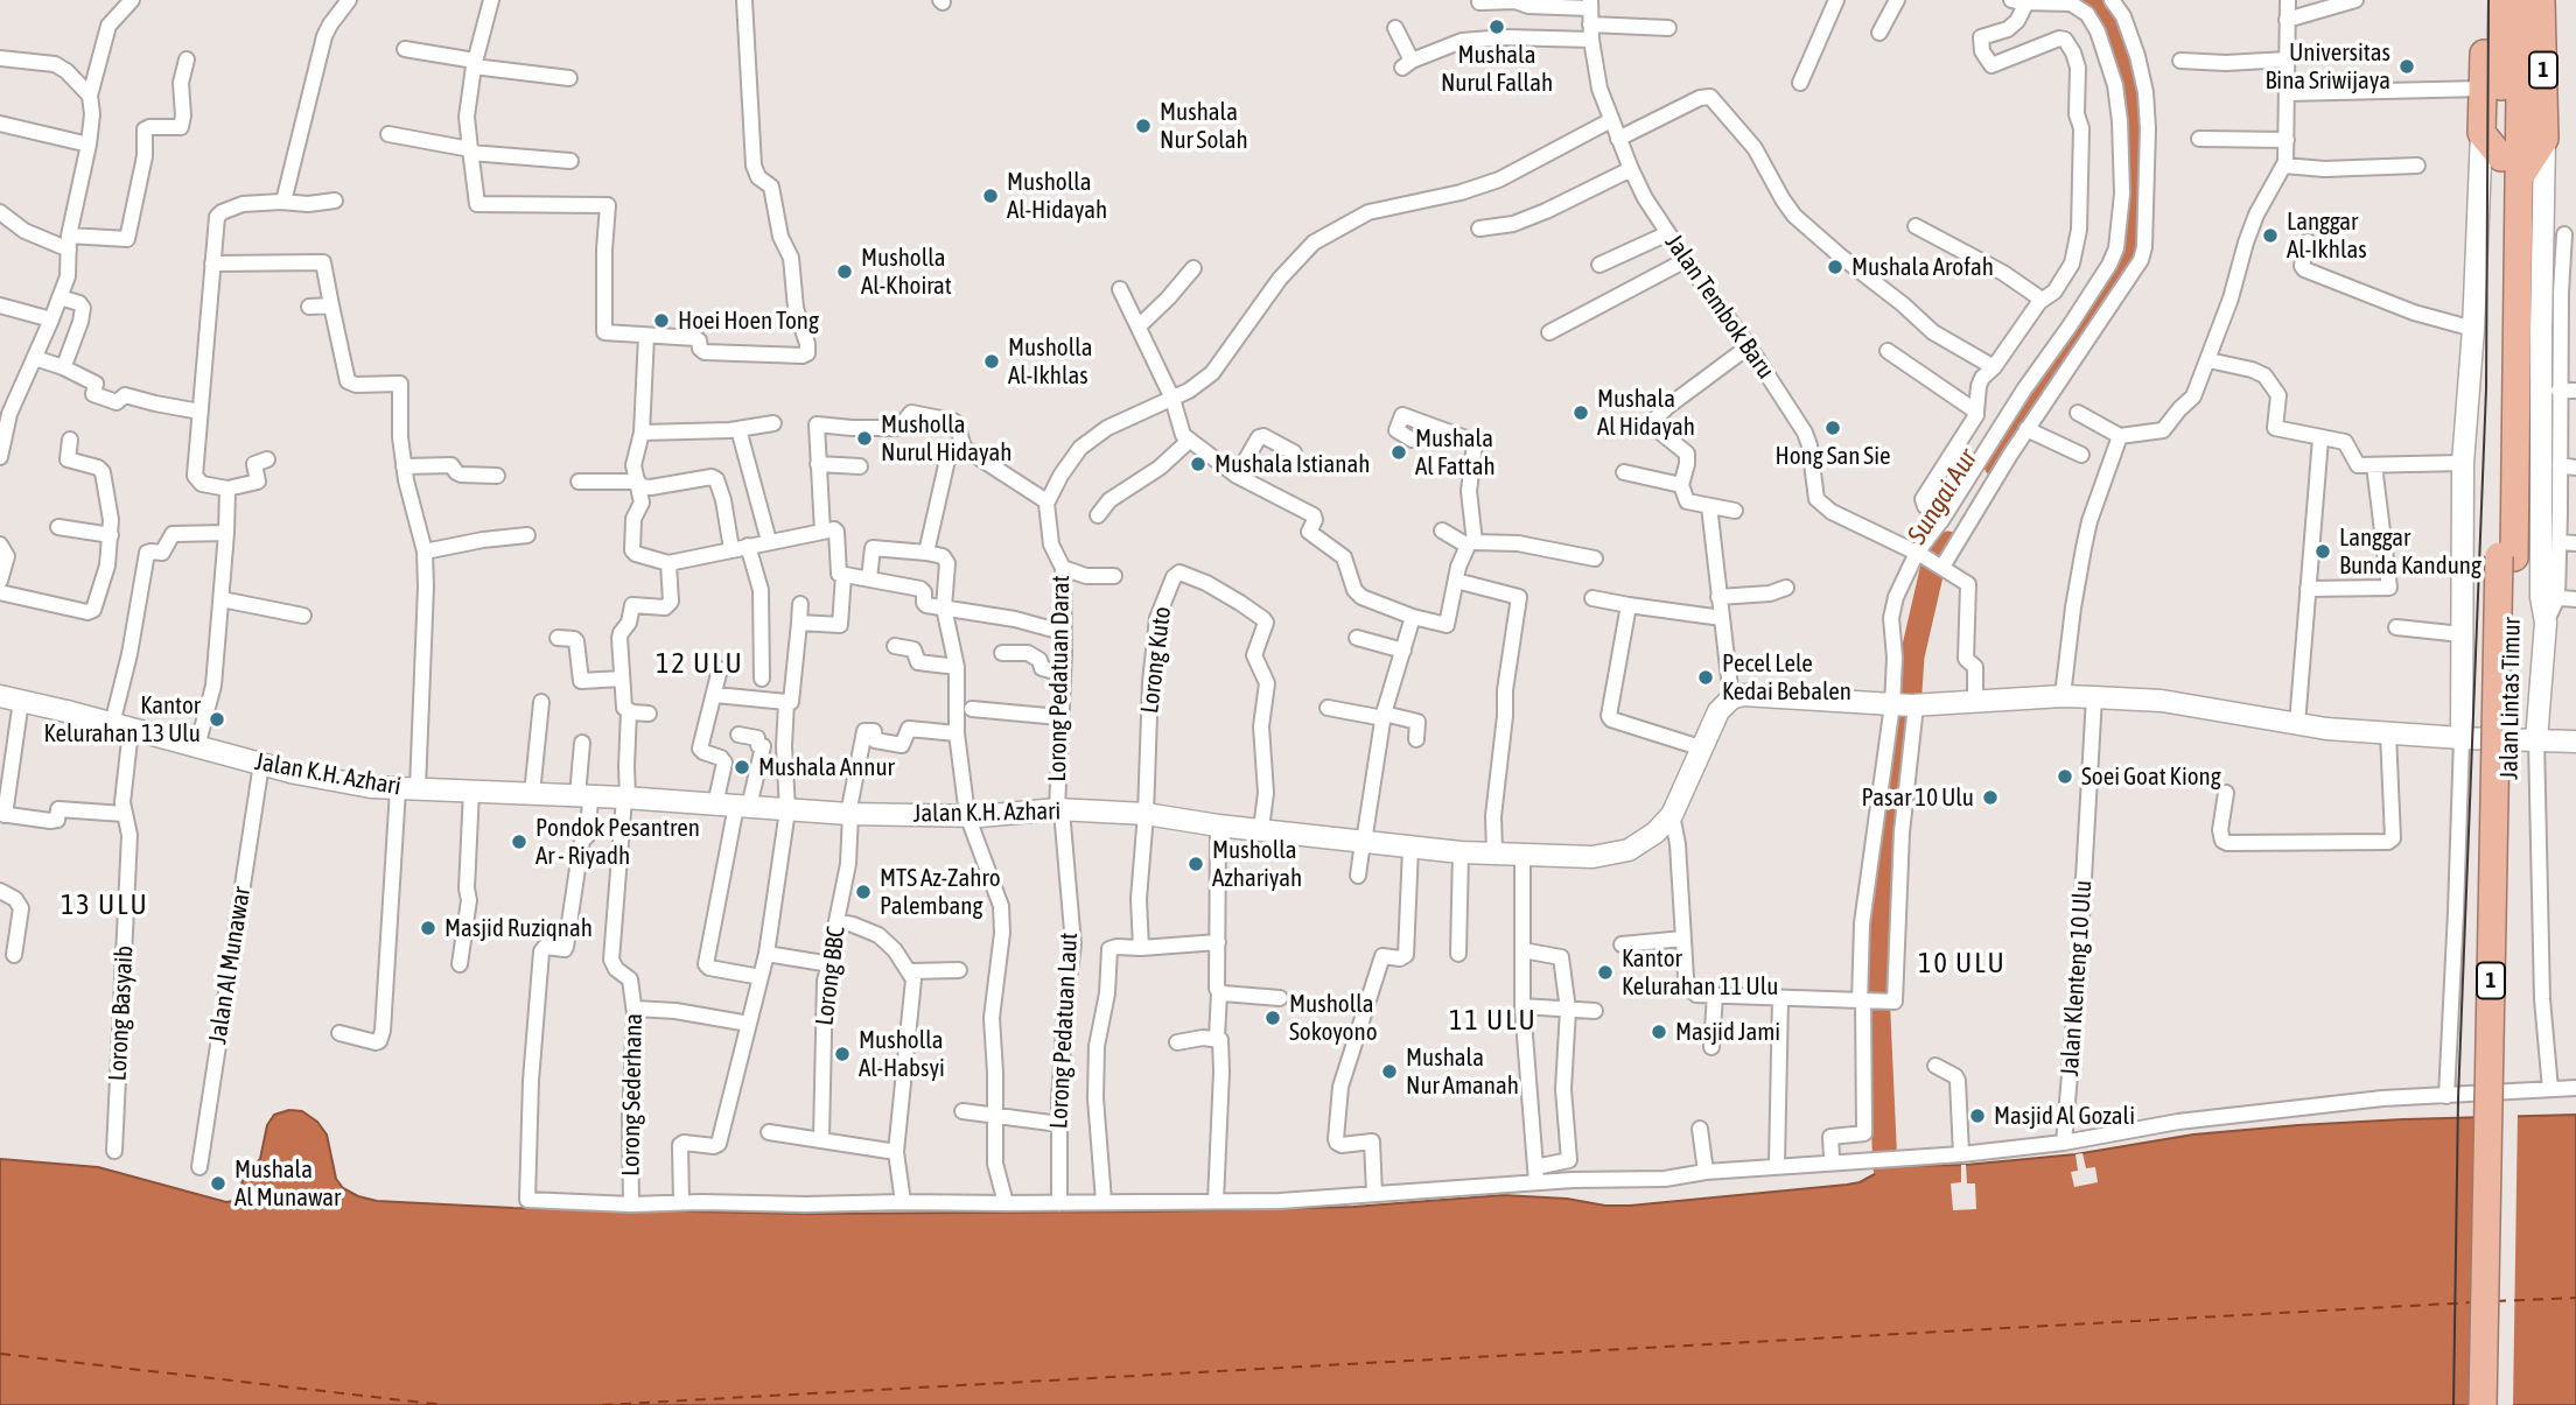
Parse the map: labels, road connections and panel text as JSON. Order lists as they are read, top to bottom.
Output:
{
  "streets": {
    "highway": ["1", "Jalan Lintas Timur"],
    "street": [
      "Jalan Tembok Baru",
      "Lorong Kuto",
      "Lorong Pedatuan Darat",
      "Jalan K.H. Azhari",
      "Jalan Al Munawar",
      "Lorong BBC",
      "Jalan Klenteng 10 Ulu",
      "Lorong Basyaib",
      "Lorong Pedatuan Laut",
      "Lorong Sederhana"
    ]
  },
  "crossings": [
    ["Lorong Kuto", "Jalan K.H. Azhari"],
    ["Lorong Pedatuan Darat", "Jalan K.H. Azhari"],
    ["Lorong Pedatuan Darat", "Lorong Pedatuan Laut"],
    ["Jalan K.H. Azhari", "Jalan Al Munawar"],
    ["Jalan K.H. Azhari", "Lorong BBC"],
    ["Jalan K.H. Azhari", "Lorong Basyaib"],
    ["Jalan K.H. Azhari", "Lorong Pedatuan Laut"],
    ["Jalan K.H. Azhari", "Lorong Sederhana"]
  ],
  "districts": [
    "12 ULU",
    "13 ULU",
    "10 ULU",
    "11 ULU"
  ],
  "water": ["Sungai Aur"],
  "places": [
    "Mushala Nurul Fallah",
    "Universitas Bina Sriwijaya",
    "Mushala Nur Solah",
    "Musholla Al-Hidayah",
    "Langgar Al-Ikhlas",
    "Mushala Arofah",
    "Musholla Al-Khoirat",
    "Hoei Hoen Tong",
    "Musholla Al-Ikhlas",
    "Mushala Al Hidayah",
    "Hong San Sie",
    "Musholla Nurul Hidayah",
    "Mushala Al Fattah",
    "Mushala Istianah",
    "Langgar Bunda Kandung",
    "Pecel Lele Kedai Bebalen",
    "Kantor Kelurahan 13 Ulu",
    "Mushala Annur",
    "Soei Goat Kiong",
    "Pasar 10 Ulu",
    "Pondok Pesantren Ar - Riyadh",
    "Musholla Azhariyah",
    "MTS Az-Zahro Palembang",
    "Masjid Ruziqnah",
    "Kantor Kelurahan 11 Ulu",
    "Musholla Sokoyono",
    "Masjid Jami",
    "Musholla Al-Habsyi",
    "Mushala Nur Amanah",
    "Masjid Al Gozali",
    "Mushala Al Munawar"
  ]
}
